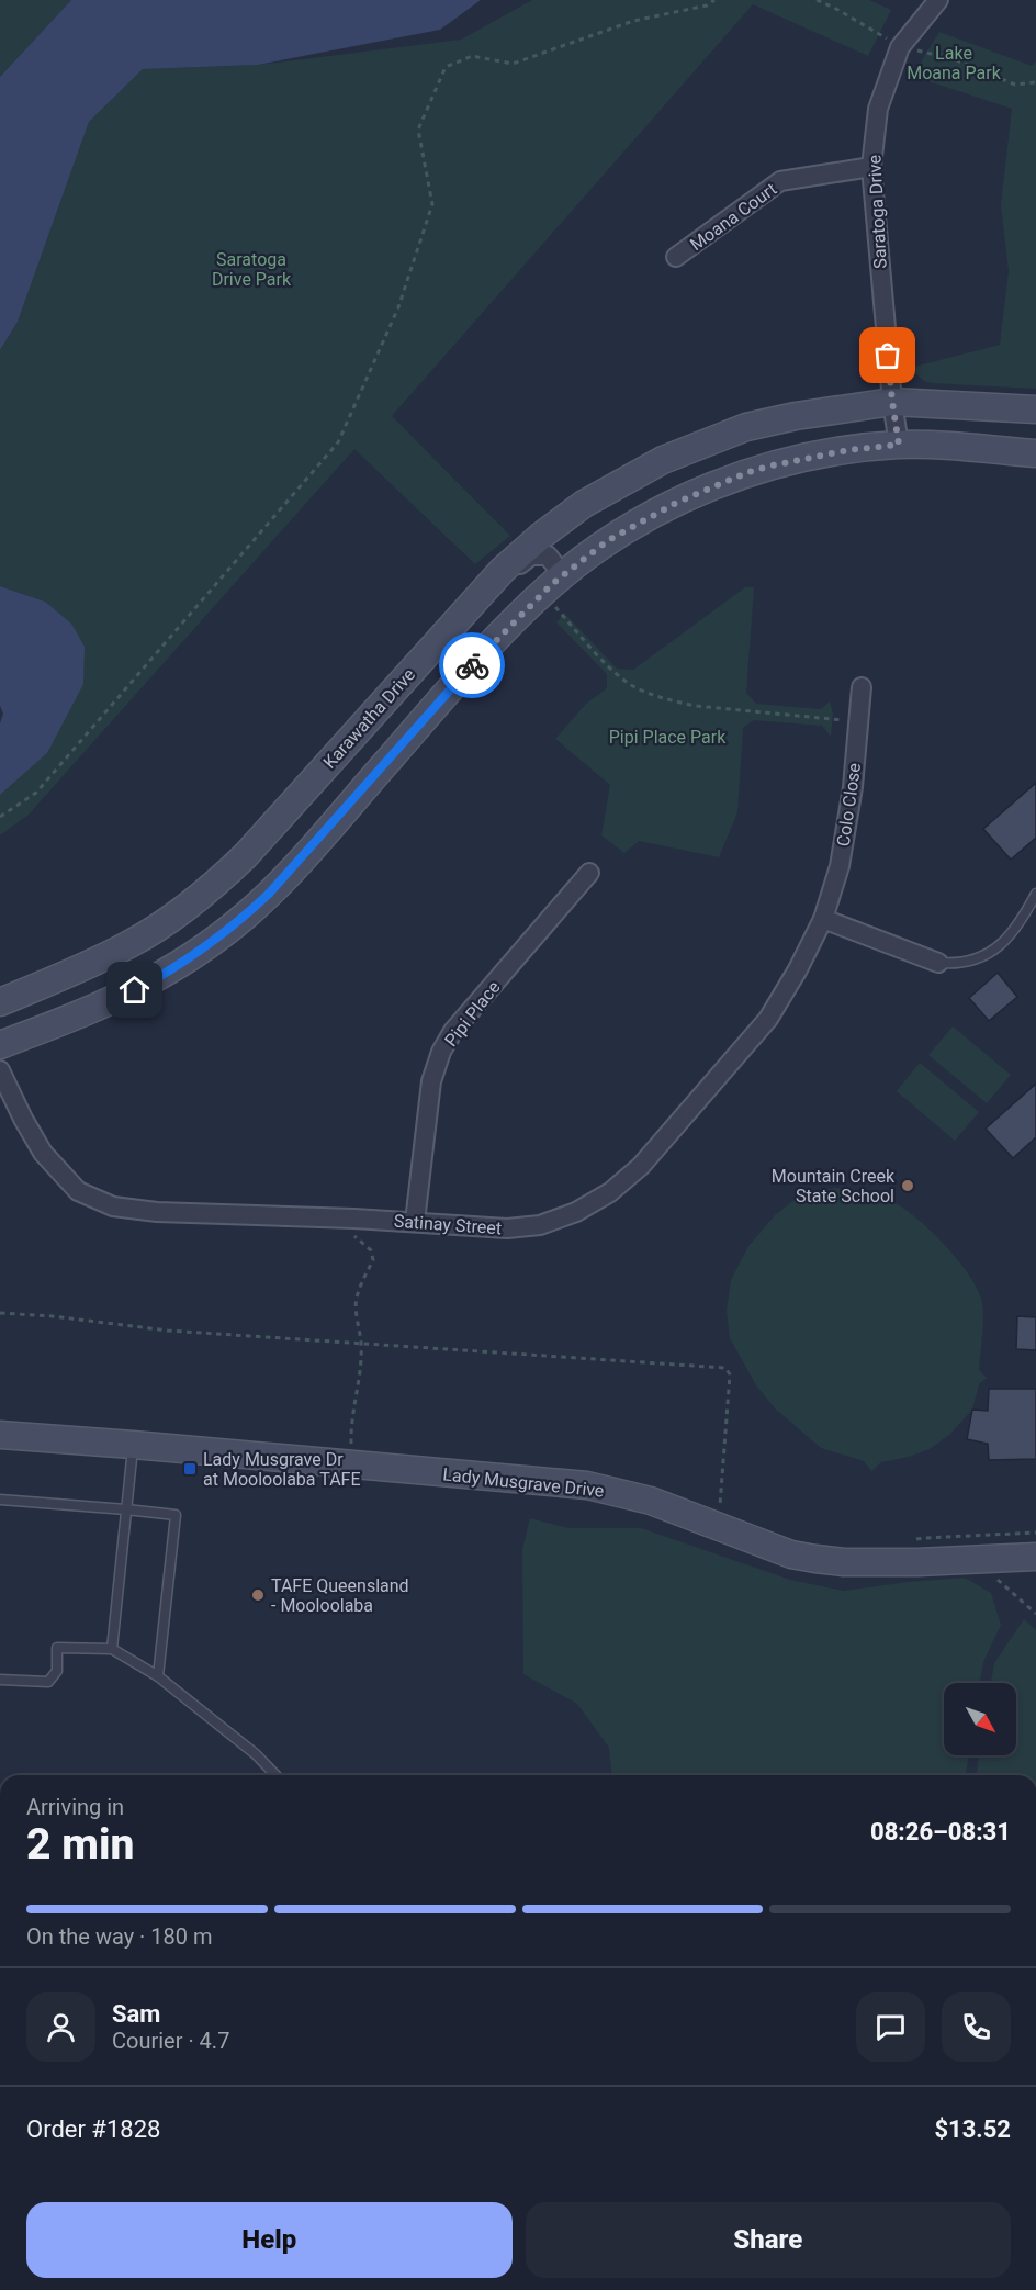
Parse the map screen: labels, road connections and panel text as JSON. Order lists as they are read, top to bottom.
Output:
{
  "streets": {
    "main road": ["Karawatha Drive", "Lady Musgrave Drive"],
    "street": [
      "Saratoga Drive",
      "Moana Court",
      "Colo Close",
      "Pipi Place",
      "Satinay Street"
    ]
  },
  "crossings": [
    ["Saratoga Drive", "Moana Court"],
    ["Saratoga Drive", "Karawatha Drive"],
    ["Colo Close", "Satinay Street"],
    ["Pipi Place", "Satinay Street"]
  ],
  "parks": ["Lake Moana Park", "Saratoga Drive Park", "Pipi Place Park"],
  "places": {
    "other": ["Mountain Creek State School", "TAFE Queensland - Mooloolaba"],
    "transit": ["Lady Musgrave Dr at Mooloolaba TAFE"]
  },
  "north": "bottom right",
  "page": {
    "heading": ["2 min", "Arriving in", "08:26–08:31"],
    "panel": [
      "Sam",
      "Courier · 4.7",
      "Order #1828",
      "$13.52"
    ],
    "bar": "On the way · 180 m",
    "buttons": ["Help", "Share"]
  }
}
